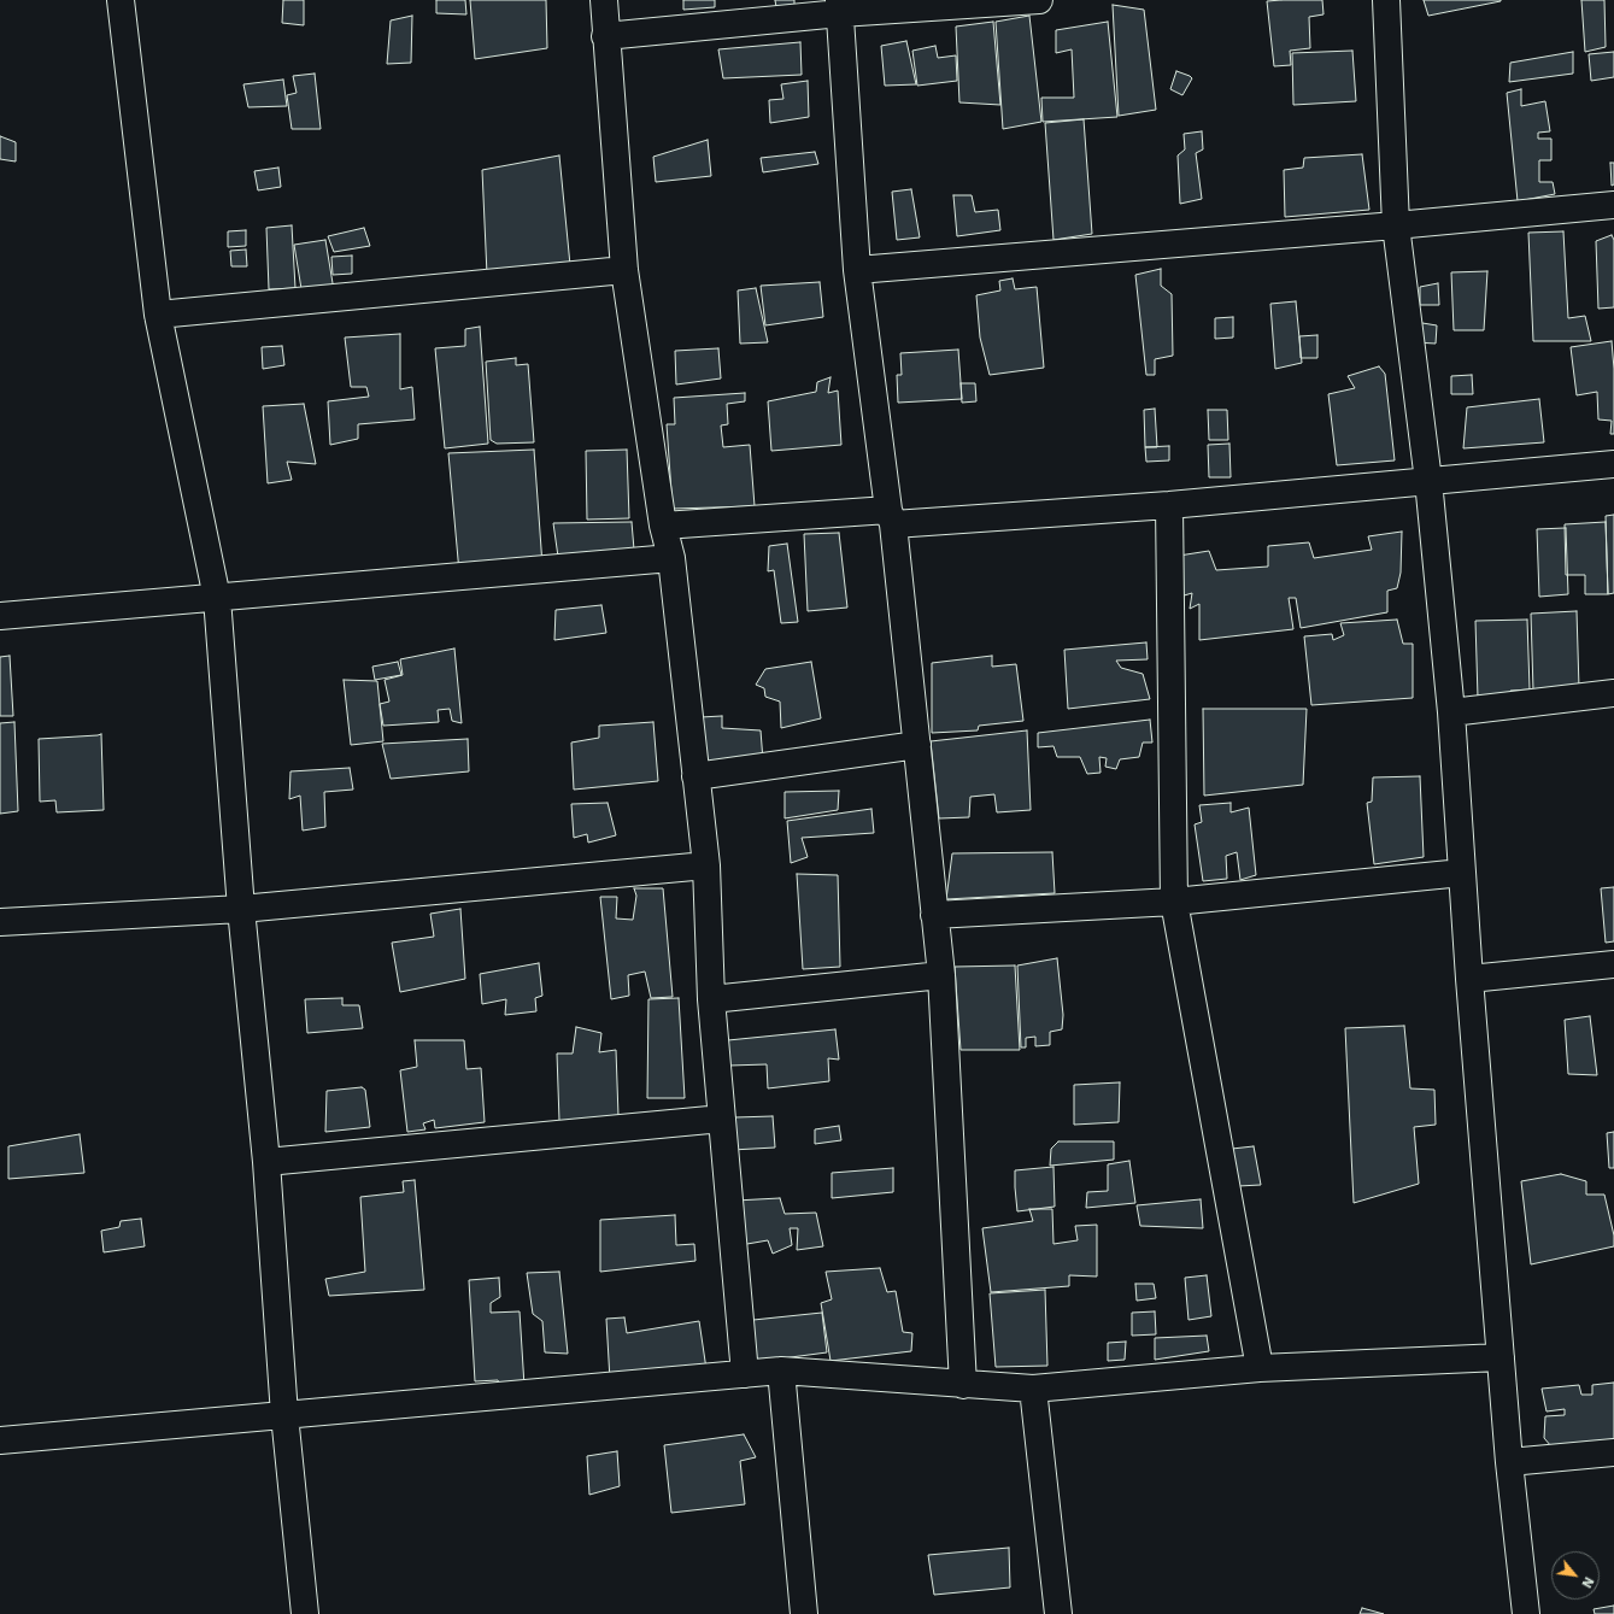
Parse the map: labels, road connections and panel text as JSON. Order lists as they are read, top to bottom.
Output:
{
  "north": "bottom right"
}
